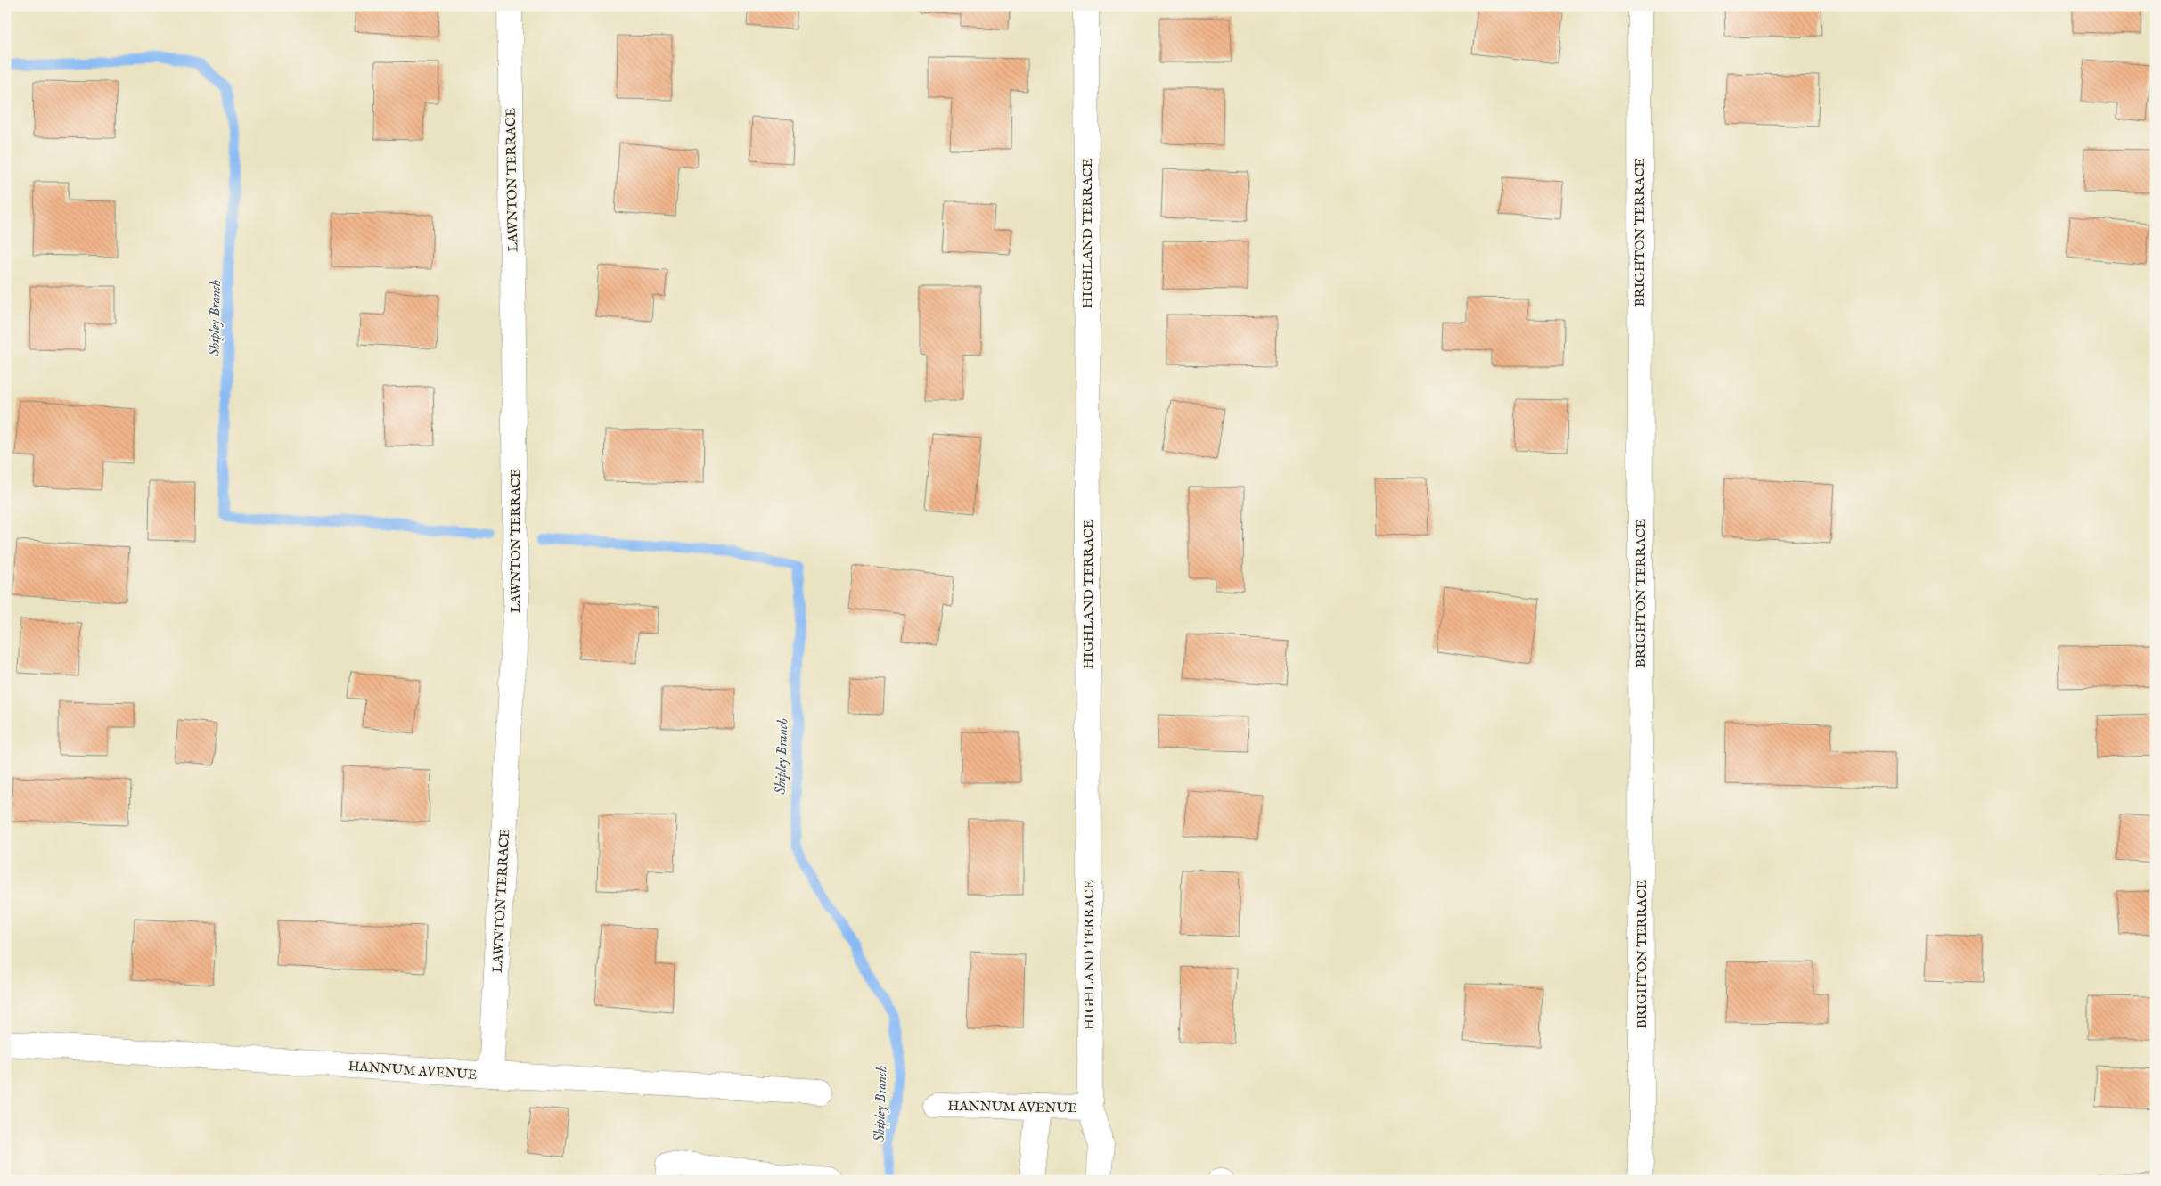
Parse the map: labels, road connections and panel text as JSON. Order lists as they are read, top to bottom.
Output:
{
  "streets": {
    "street": [
      "LAWNTON TERRACE",
      "BRIGHTON TERRACE",
      "HIGHLAND TERRACE",
      "HANNUM AVENUE"
    ]
  },
  "crossings": [
    ["LAWNTON TERRACE", "HANNUM AVENUE"],
    ["HIGHLAND TERRACE", "HANNUM AVENUE"]
  ],
  "water": ["Shipley Branch"]
}
